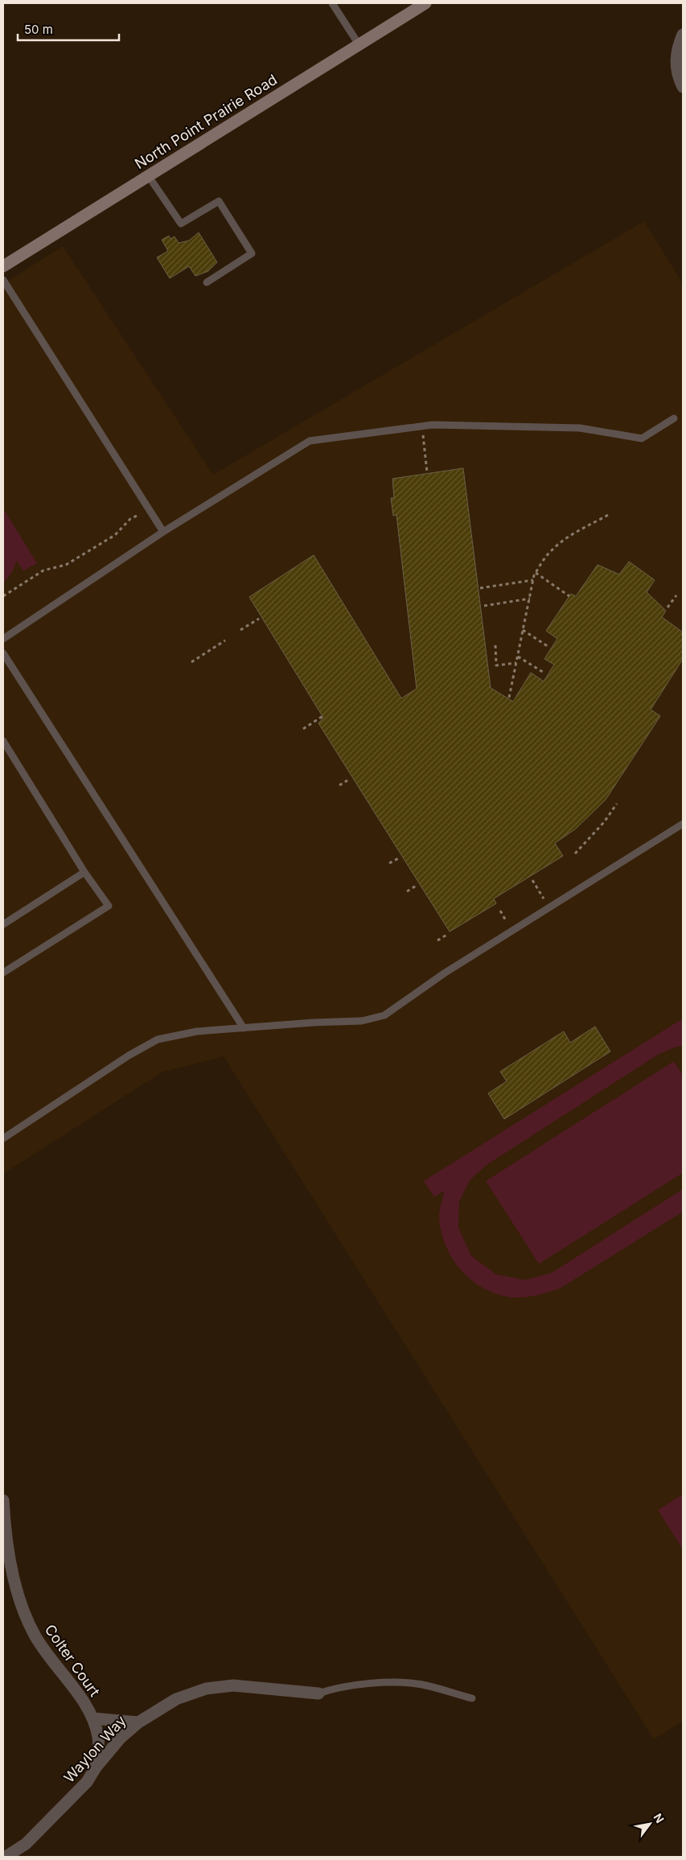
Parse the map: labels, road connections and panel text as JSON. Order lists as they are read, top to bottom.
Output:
{
  "streets": {
    "street": ["North Point Prairie Road", "Colter Court", "Waylon Way"]
  },
  "crossings": [
    ["Colter Court", "Waylon Way"]
  ],
  "scale_bar": "50 m",
  "north": "top right"
}
